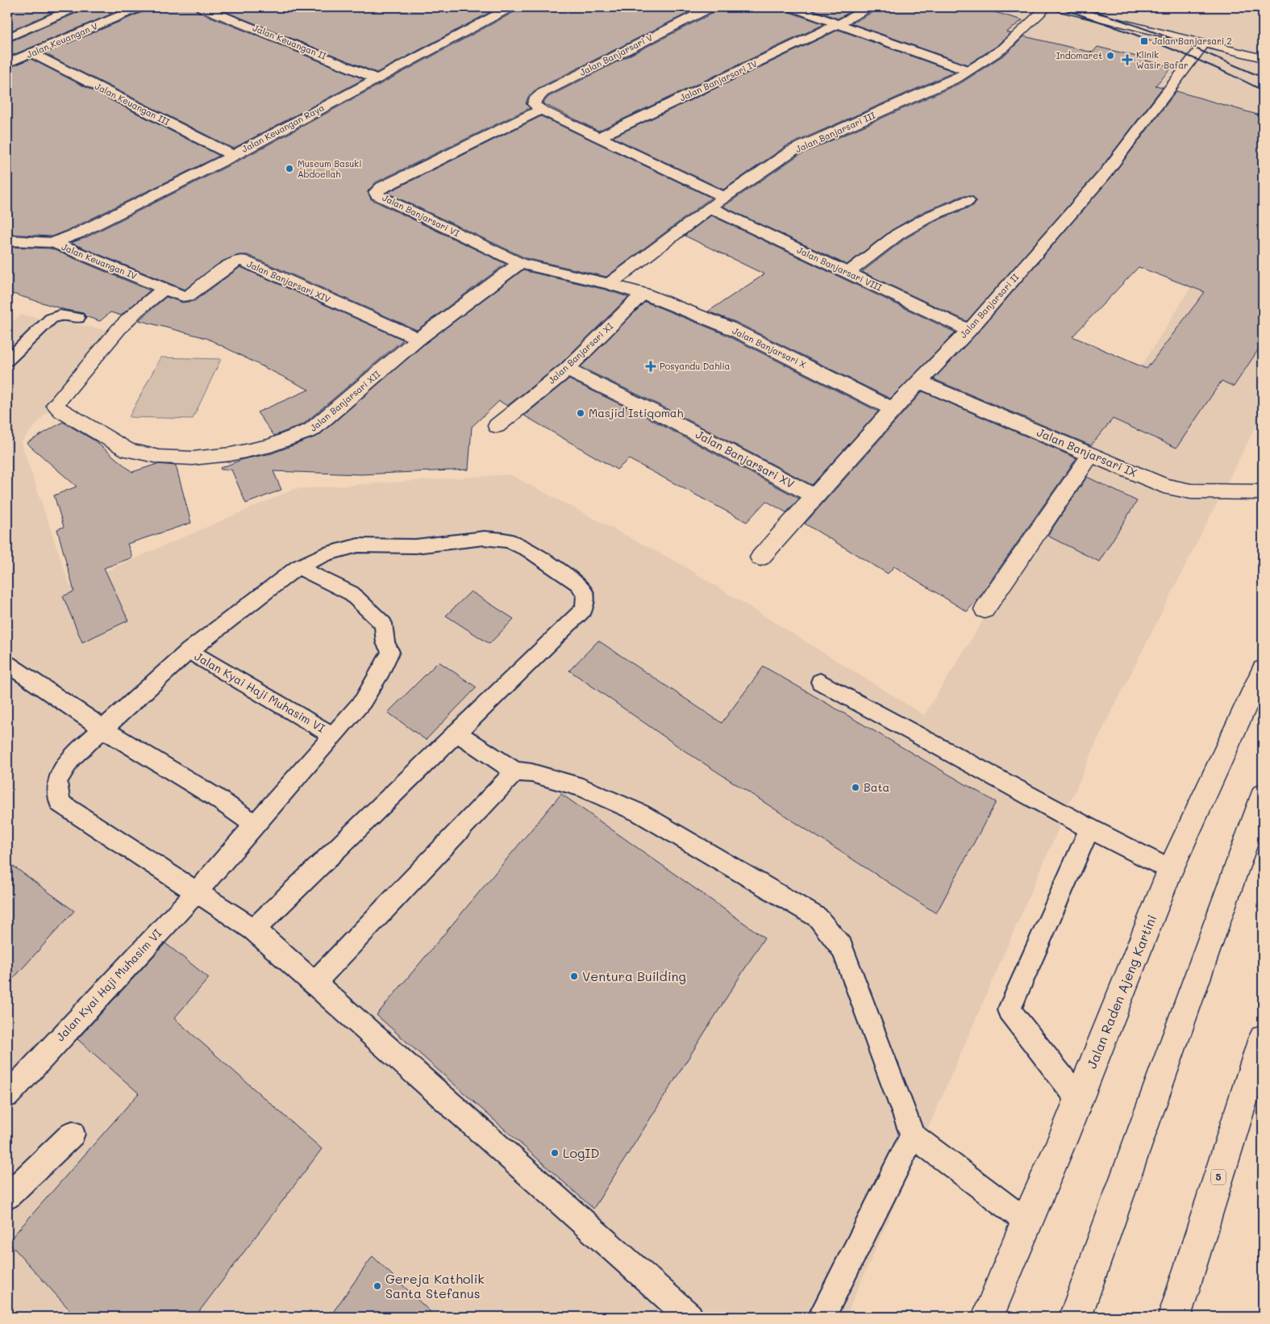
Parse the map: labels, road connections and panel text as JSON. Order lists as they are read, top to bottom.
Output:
{
  "streets": {
    "main road": [
      "Jalan Keuangan V",
      "Jalan Keuangan II",
      "Jalan Banjarsari V",
      "Jalan Banjarsari IV",
      "Jalan Keuangan III",
      "Jalan Keuangan Raya",
      "Jalan Banjarsari III",
      "Jalan Banjarsari VI",
      "Jalan Keuangan IV",
      "Jalan Banjarsari VIII",
      "Jalan Banjarsari XIV",
      "Jalan Banjarsari II",
      "Jalan Banjarsari X",
      "Jalan Banjarsari XI",
      "Jalan Banjarsari XII",
      "Jalan Banjarsari IX",
      "Jalan Banjarsari XV",
      "Jalan Raden Ajeng Kartini",
      "5"
    ],
    "lane": ["Jalan Kyai Haji Muhasim VI"]
  },
  "crossings": [
    ["Jalan Keuangan V", "Jalan Keuangan III"],
    ["Jalan Keuangan II", "Jalan Keuangan Raya"],
    ["Jalan Banjarsari V", "Jalan Banjarsari VI"],
    ["Jalan Keuangan III", "Jalan Keuangan Raya"],
    ["Jalan Keuangan Raya", "Jalan Keuangan IV"],
    ["Jalan Banjarsari III", "Jalan Banjarsari VI"],
    ["Jalan Banjarsari III", "Jalan Banjarsari VIII"],
    ["Jalan Banjarsari VI", "Jalan Banjarsari X"],
    ["Jalan Banjarsari VI", "Jalan Banjarsari XI"],
    ["Jalan Banjarsari VI", "Jalan Banjarsari XII"],
    ["Jalan Keuangan IV", "Jalan Banjarsari XIV"],
    ["Jalan Keuangan IV", "Jalan Banjarsari XII"],
    ["Jalan Banjarsari VIII", "Jalan Banjarsari II"],
    ["Jalan Banjarsari XIV", "Jalan Banjarsari XII"],
    ["Jalan Banjarsari II", "Jalan Banjarsari X"],
    ["Jalan Banjarsari II", "Jalan Banjarsari IX"],
    ["Jalan Banjarsari II", "Jalan Banjarsari XV"],
    ["Jalan Banjarsari X", "Jalan Banjarsari XI"],
    ["Jalan Banjarsari XI", "Jalan Banjarsari XV"]
  ],
  "places": {
    "transit": ["Jalan Banjarsari 2"],
    "other": [
      "Indomaret",
      "Museum Basuki Abdoellah",
      "Masjid Istiqomah",
      "Bata",
      "Ventura Building",
      "LogID",
      "Gereja Katholik Santa Stefanus"
    ],
    "health": ["Klinik Wasir Bafar", "Posyandu Dahlia"]
  }
}
